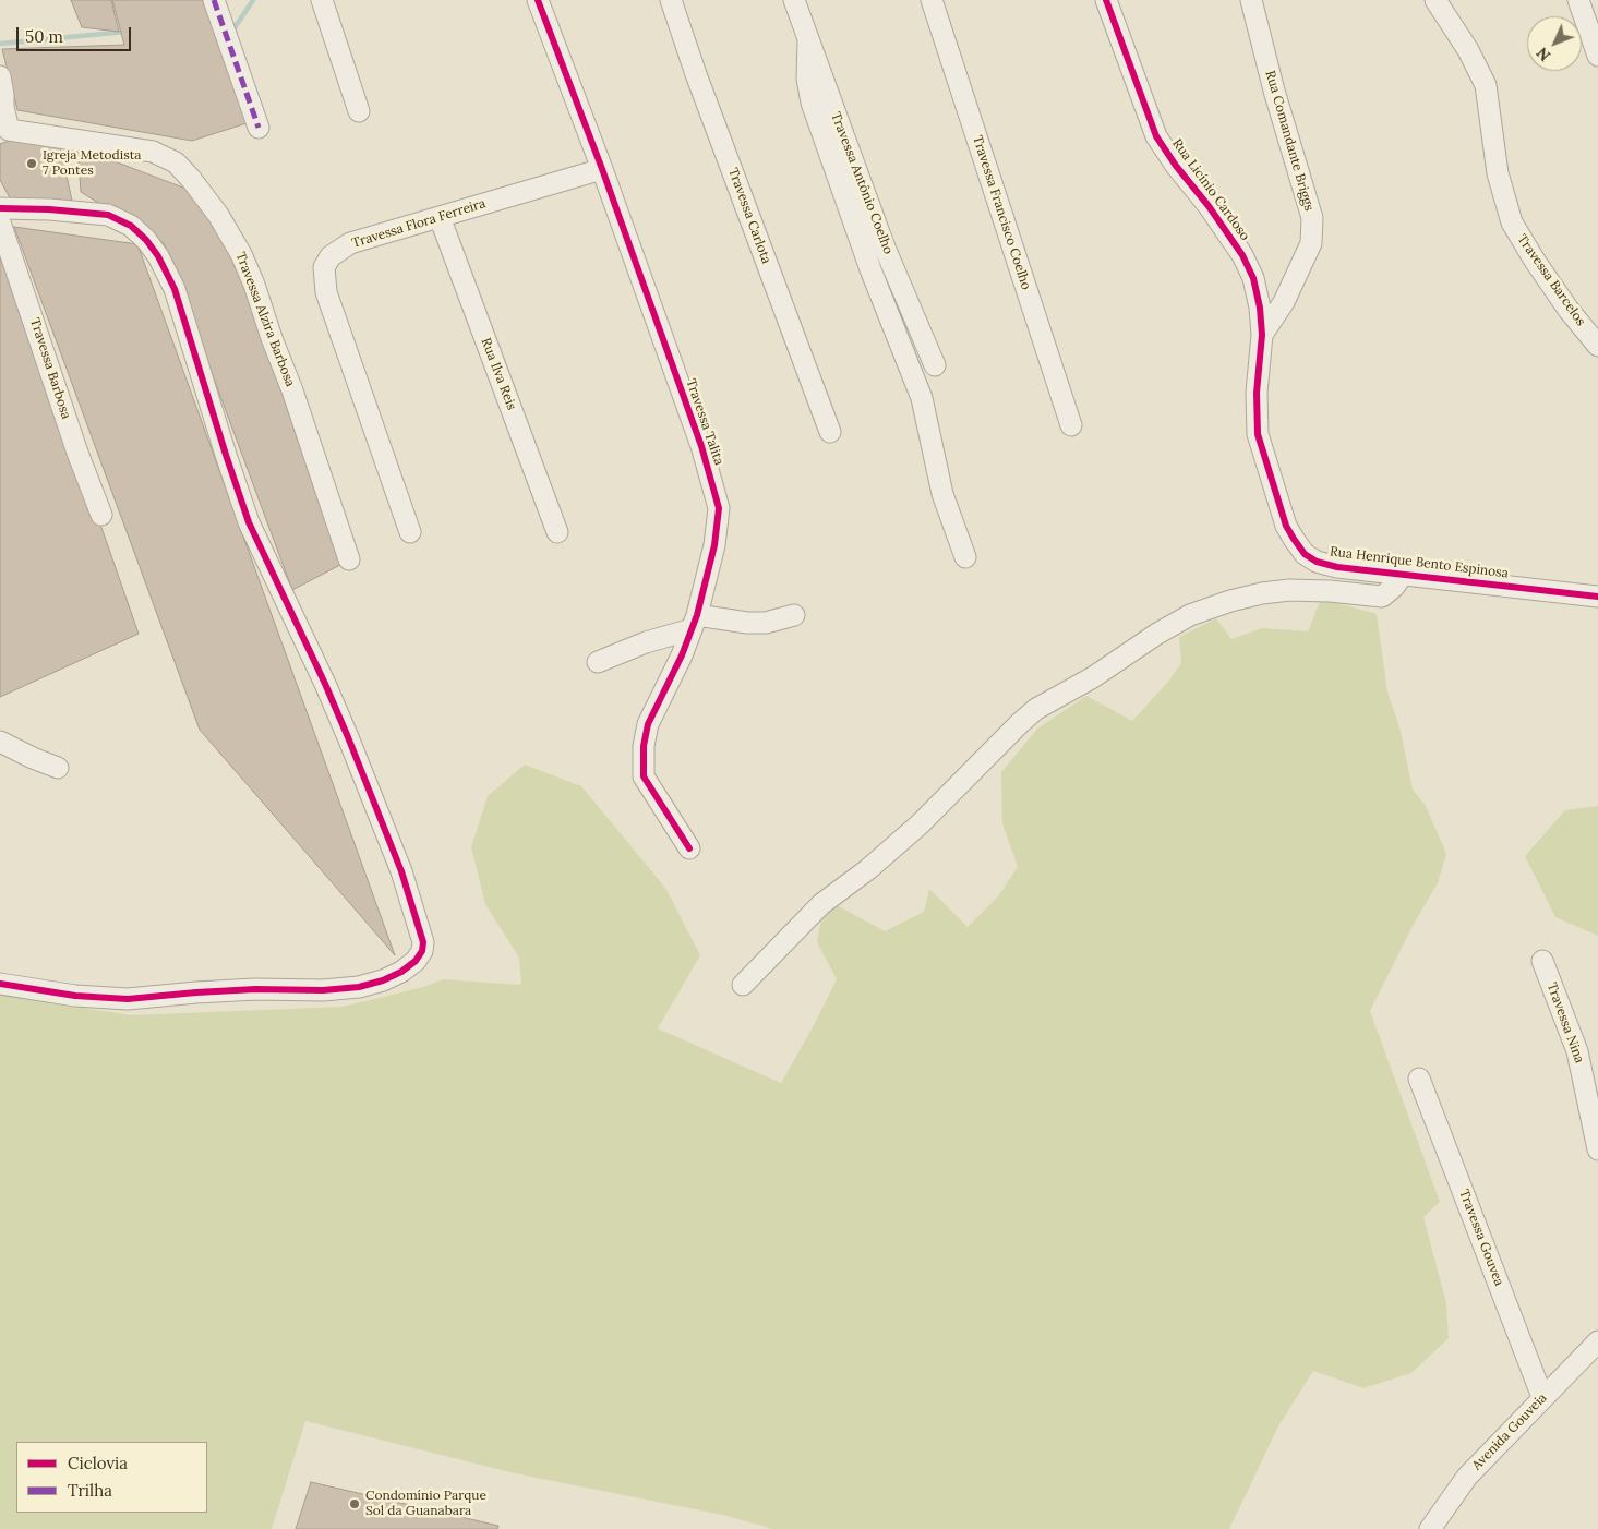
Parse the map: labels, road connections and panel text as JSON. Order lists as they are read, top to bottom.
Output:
{
  "streets": {
    "street": [
      "Rua Comandante Briggs",
      "Travessa Antônio Coelho",
      "Rua Licínio Cardoso",
      "Travessa Francisco Coelho",
      "Travessa Carlota",
      "Travessa Flora Ferreira",
      "Travessa Barcelos",
      "Travessa Alzira Barbosa",
      "Travessa Barbosa",
      "Rua Ilva Reis",
      "Travessa Talita",
      "Rua Henrique Bento Espinosa",
      "Travessa Nina",
      "Travessa Gouvea",
      "Avenida Gouveia"
    ]
  },
  "crossings": [
    ["Rua Comandante Briggs", "Rua Licínio Cardoso"],
    ["Rua Comandante Briggs", "Rua Henrique Bento Espinosa"],
    ["Rua Licínio Cardoso", "Rua Henrique Bento Espinosa"],
    ["Travessa Flora Ferreira", "Rua Ilva Reis"],
    ["Travessa Flora Ferreira", "Travessa Talita"],
    ["Travessa Gouvea", "Avenida Gouveia"]
  ],
  "places": ["Igreja Metodista 7 Pontes", "Condomínio Parque Sol da Guanabara"],
  "legend": ["Ciclovia", "Trilha"],
  "scale_bar": "50 m",
  "north": "bottom left"
}
